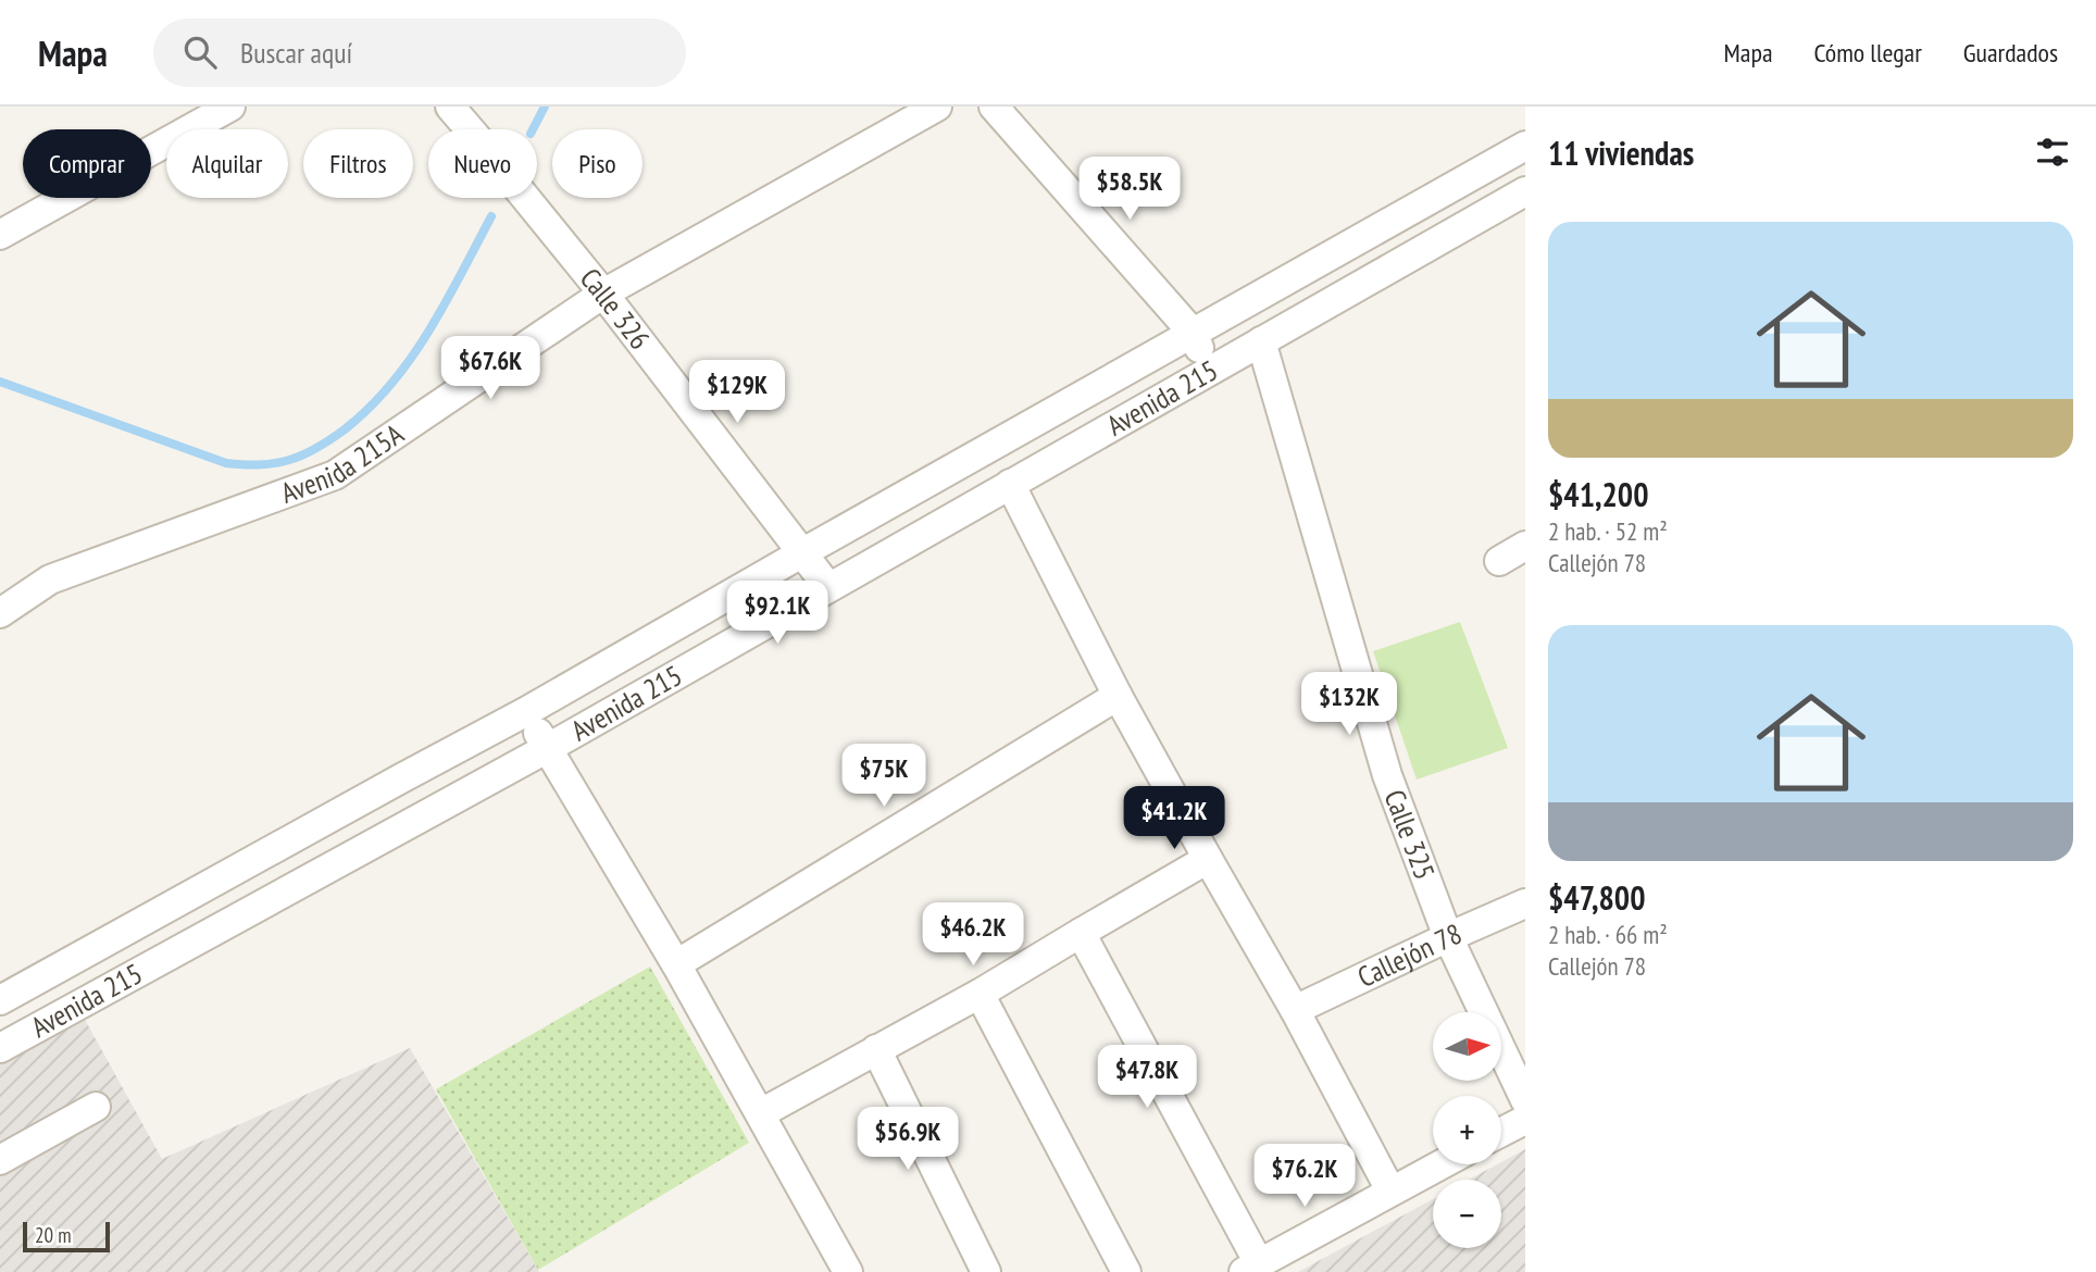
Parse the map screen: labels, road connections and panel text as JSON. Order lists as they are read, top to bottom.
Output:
{
  "streets": {
    "street": [
      "Calle 326",
      "Avenida 215",
      "Avenida 215A",
      "Calle 325",
      "Callejón 78"
    ]
  },
  "crossings": [
    ["Calle 326", "Avenida 215"],
    ["Calle 326", "Avenida 215A"],
    ["Avenida 215", "Calle 325"],
    ["Calle 325", "Callejón 78"]
  ],
  "scale_bar": "20 m",
  "north": "right",
  "page": {
    "header": "Mapa",
    "search": "Buscar aquí",
    "nav": ["Mapa", "Cómo llegar", "Guardados"],
    "heading": "11 viviendas",
    "chip": [
      "Comprar",
      "Alquilar",
      "Filtros",
      "Nuevo",
      "Piso"
    ],
    "price": [
      "$58.5K",
      "$67.6K",
      "$129K",
      "$92.1K",
      "$132K",
      "$75K",
      "$41.2K",
      "$46.2K",
      "$47.8K",
      "$56.9K",
      "$76.2K"
    ],
    "list": [
      {
        "name": "$41,200",
        "note": "2 hab. · 52 m² · Callejón 78"
      },
      {
        "name": "$47,800",
        "note": "2 hab. · 66 m² · Callejón 78"
      }
    ],
    "map_buttons": ["+", "−"],
    "scale": "20 m"
  }
}
